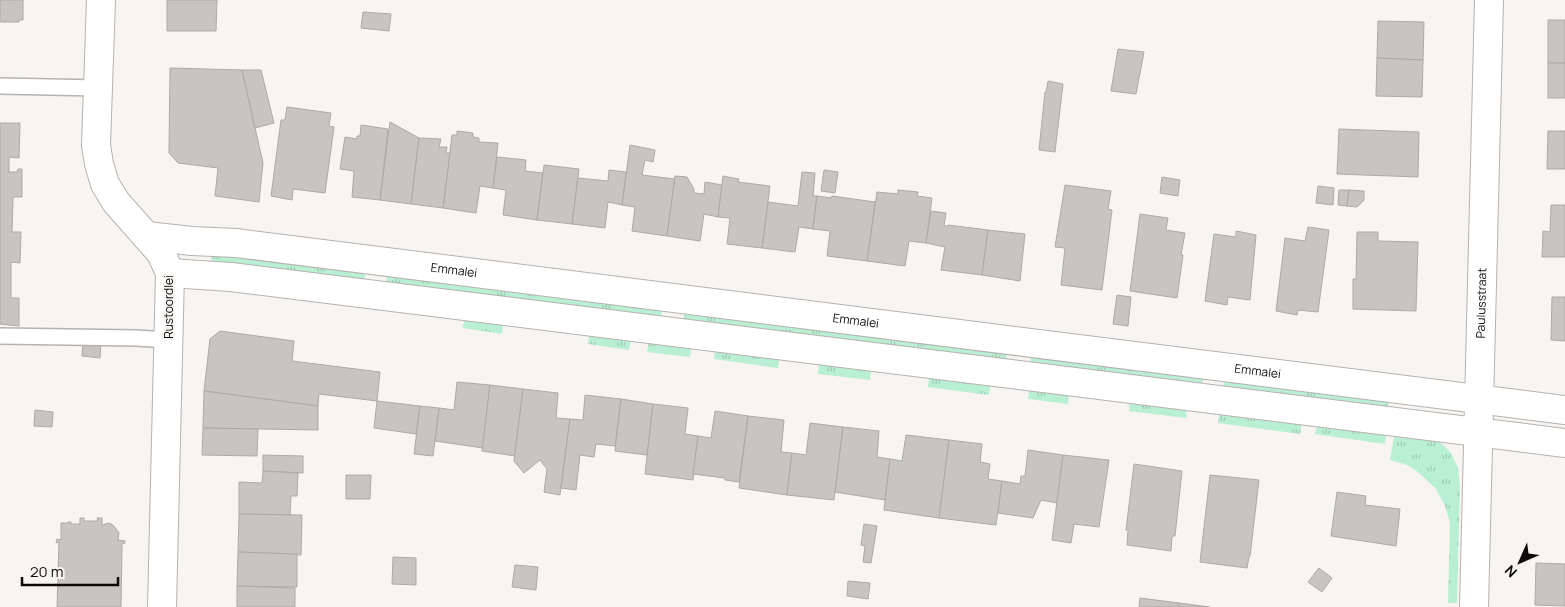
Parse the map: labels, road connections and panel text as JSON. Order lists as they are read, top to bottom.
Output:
{
  "streets": {
    "street": ["Emmalei", "Paulusstraat", "Rustoordlei"]
  },
  "crossings": [
    ["Emmalei", "Paulusstraat"],
    ["Emmalei", "Rustoordlei"]
  ],
  "scale_bar": "20 m",
  "north": "bottom left"
}
